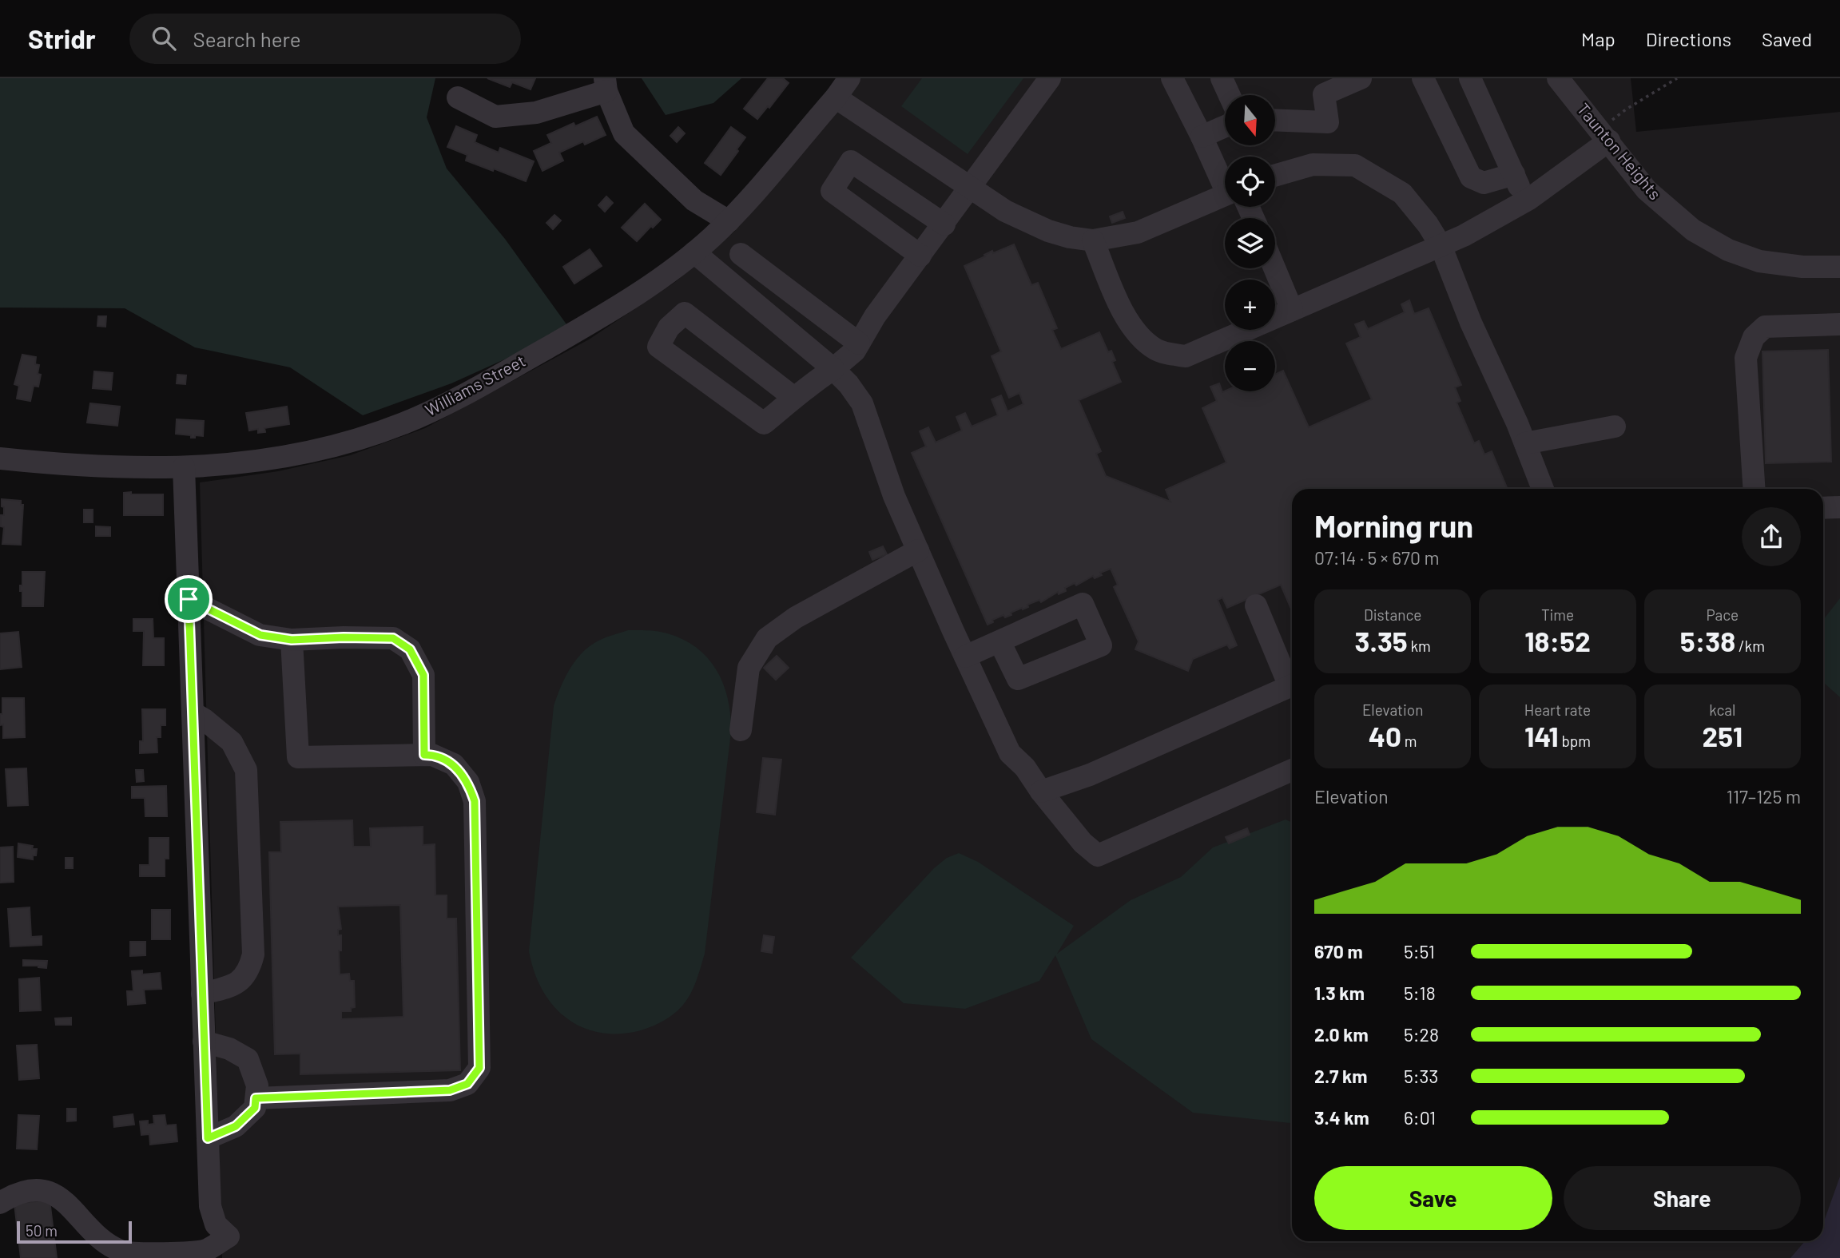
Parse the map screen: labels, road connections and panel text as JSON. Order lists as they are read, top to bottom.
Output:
{
  "streets": {
    "street": ["Taunton Heights", "Williams Street"]
  },
  "scale_bar": "50 m",
  "north": "bottom",
  "page": {
    "header": "Stridr",
    "search": "Search here",
    "nav": ["Map", "Directions", "Saved"],
    "map_buttons": ["+", "−"],
    "heading": ["Morning run", "07:14 · 5 × 670 m"],
    "stats": [
      ["Distance", "3.35 km"],
      ["Time", "18:52"],
      ["Pace", "5:38 /km"],
      ["Elevation", "40 m"],
      ["Heart rate", "141 bpm"],
      ["kcal", "251"]
    ],
    "chart": ["Elevation", "117–125 m"],
    "list": [
      {
        "name": "670 m",
        "note": "5:51"
      },
      {
        "name": "1.3 km",
        "note": "5:18"
      },
      {
        "name": "2.0 km",
        "note": "5:28"
      },
      {
        "name": "2.7 km",
        "note": "5:33"
      },
      {
        "name": "3.4 km",
        "note": "6:01"
      }
    ],
    "buttons": ["Save", "Share"],
    "scale": "50 m"
  }
}
